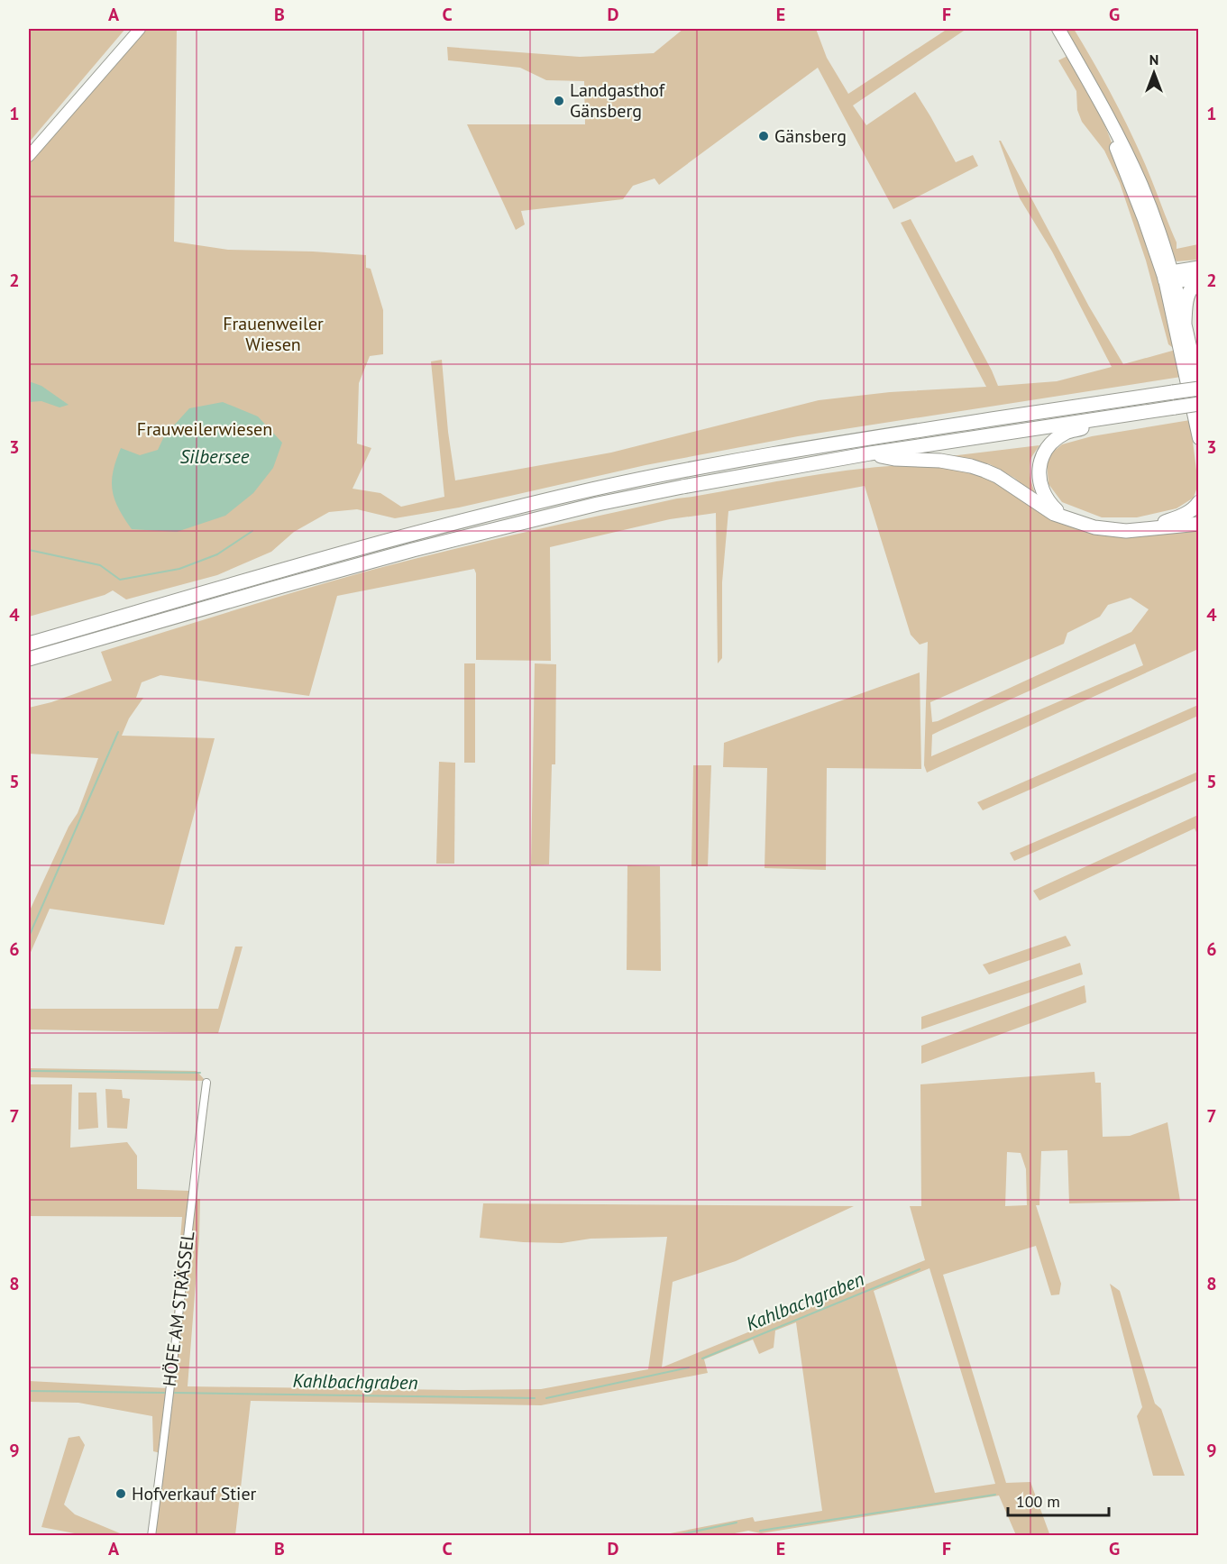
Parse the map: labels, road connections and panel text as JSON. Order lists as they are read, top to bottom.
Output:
{
  "streets": {
    "street": ["HÖFE AM STRÄSSEL"]
  },
  "water": ["Silbersee", "Kahlbachgraben"],
  "parks": ["Frauenweiler Wiesen", "Frauweilerwiesen"],
  "places": ["Landgasthof Gänsberg", "Gänsberg", "Hofverkauf Stier"],
  "scale_bar": "100 m",
  "north": "top",
  "grid": {
    "columns": [
      "A",
      "B",
      "C",
      "D",
      "E",
      "F",
      "G"
    ],
    "rows": [
      "1",
      "2",
      "3",
      "4",
      "5",
      "6",
      "7",
      "8",
      "9"
    ]
  }
}
